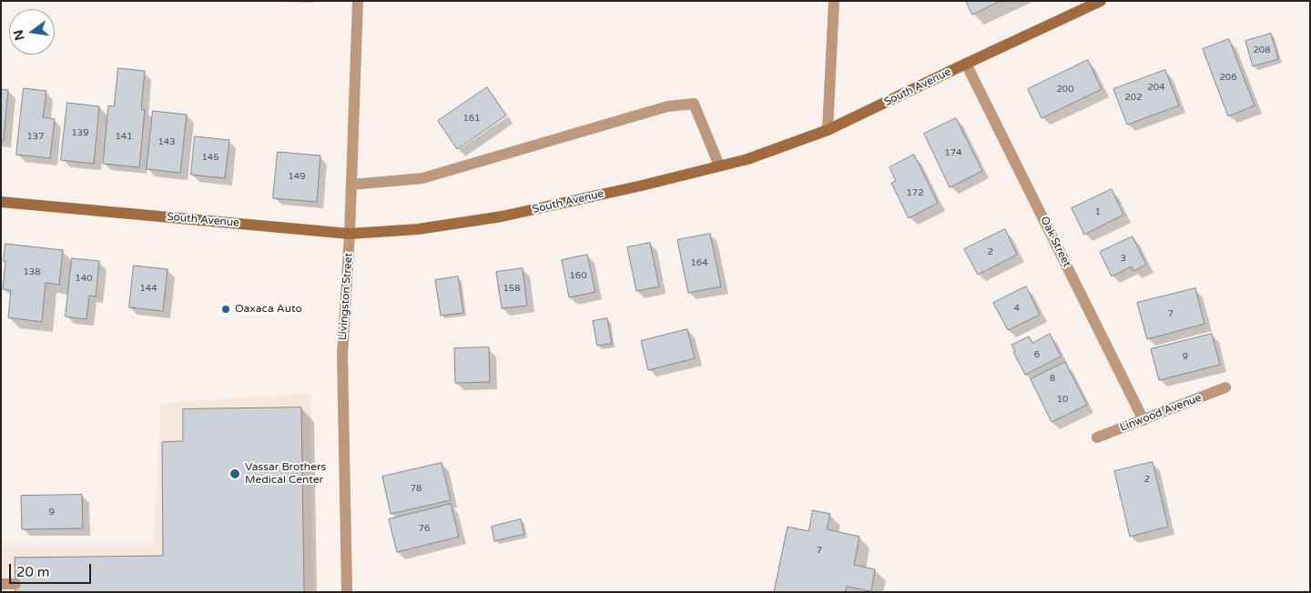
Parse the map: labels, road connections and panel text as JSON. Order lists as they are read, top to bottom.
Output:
{
  "streets": {
    "street": [
      "South Avenue",
      "Oak Street",
      "Livingston Street",
      "Linwood Avenue"
    ]
  },
  "crossings": [
    ["South Avenue", "Oak Street"],
    ["South Avenue", "Livingston Street"],
    ["Oak Street", "Linwood Avenue"]
  ],
  "places": ["Oaxaca Auto", "Vassar Brothers Medical Center"],
  "house_numbers": [
    "208",
    "206",
    "204",
    "200",
    "202",
    "161",
    "139",
    "137",
    "141",
    "143",
    "174",
    "145",
    "149",
    "172",
    "1",
    "2",
    "3",
    "164",
    "138",
    "160",
    "140",
    "144",
    "158",
    "4",
    "7",
    "6",
    "9",
    "8",
    "10",
    "2",
    "78",
    "9",
    "76",
    "7"
  ],
  "scale_bar": "20 m",
  "north": "left"
}
